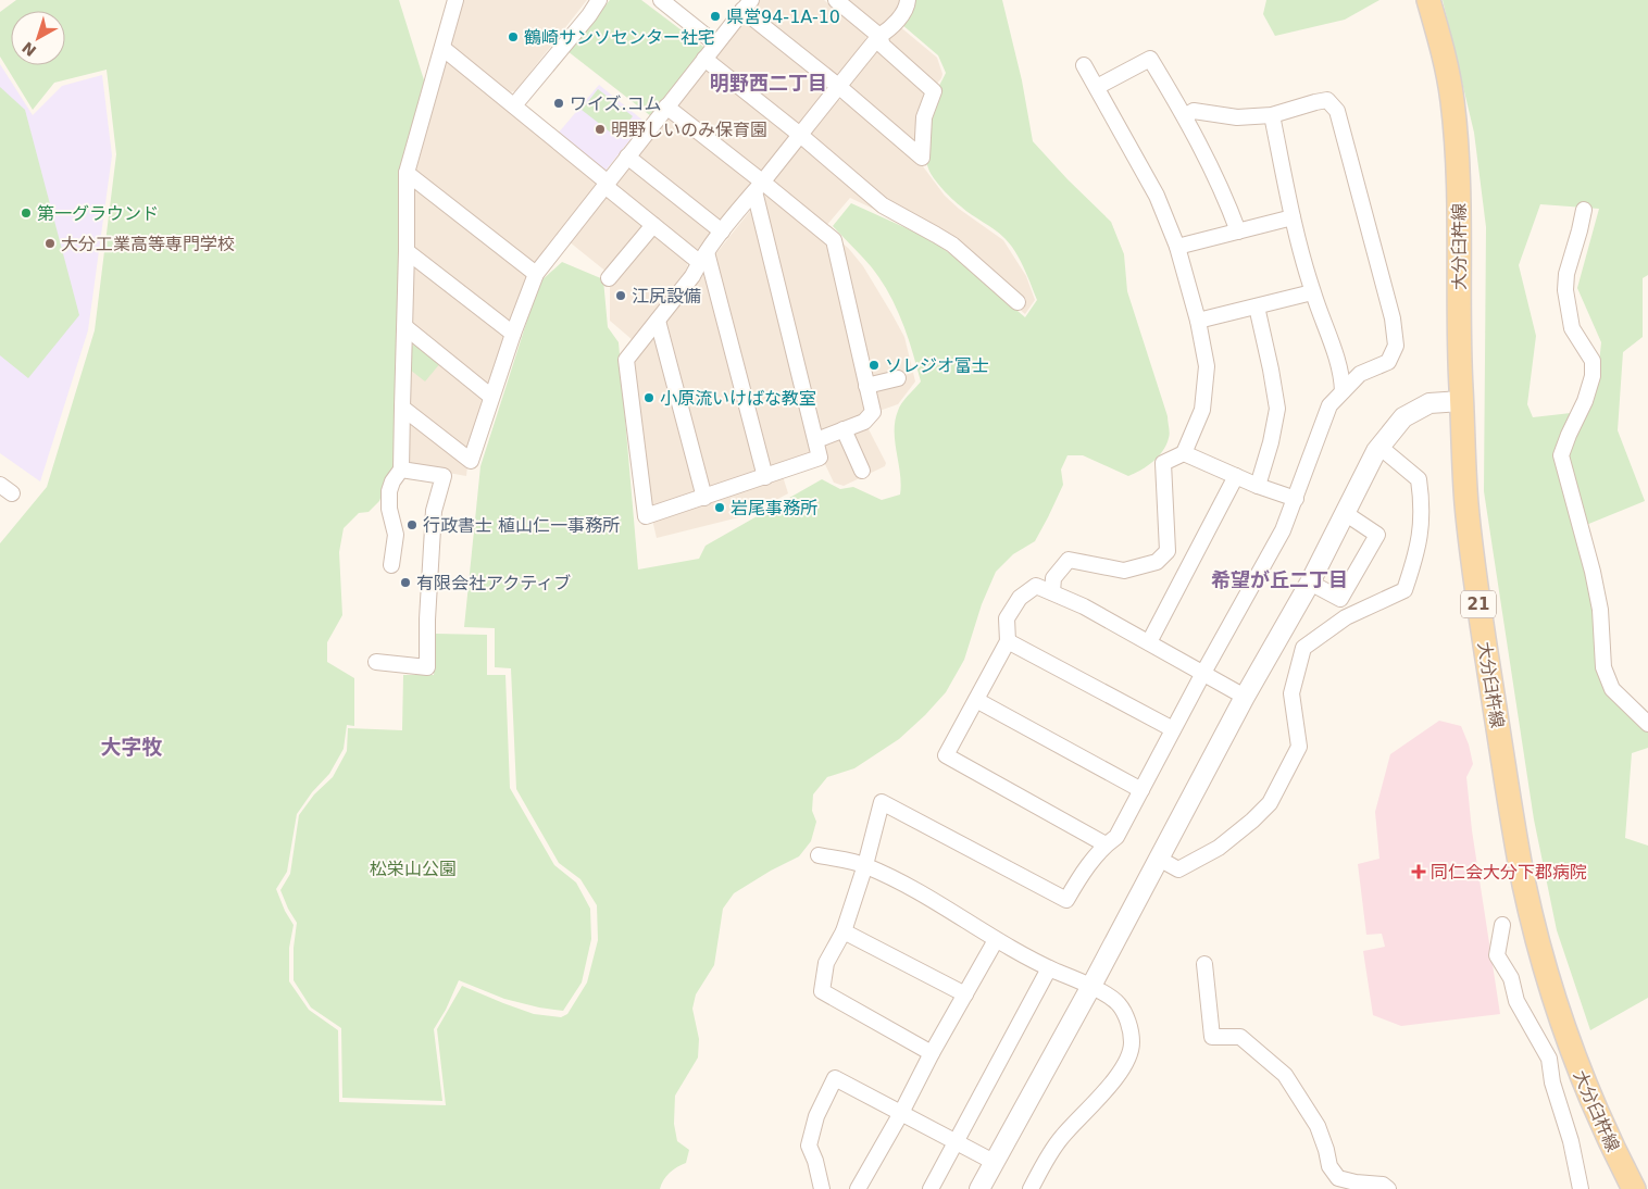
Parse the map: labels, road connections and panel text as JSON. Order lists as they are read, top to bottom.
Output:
{
  "streets": {
    "main road": ["大分臼杵線", "21"]
  },
  "districts": ["明野西二丁目", "希望が丘二丁目", "大字牧"],
  "parks": ["松栄山公園"],
  "places": {
    "other": [
      "県営94-1A-10",
      "鶴崎サンソセンター社宅",
      "ワイズ.コム",
      "明野しいのみ保育園",
      "第一グラウンド",
      "大分工業高等専門学校",
      "江尻設備",
      "ソレジオ富士",
      "小原流いけばな教室",
      "岩尾事務所",
      "行政書士 植山仁一事務所",
      "有限会社アクティブ"
    ],
    "health": ["同仁会大分下郡病院"]
  },
  "north": "bottom left"
}
